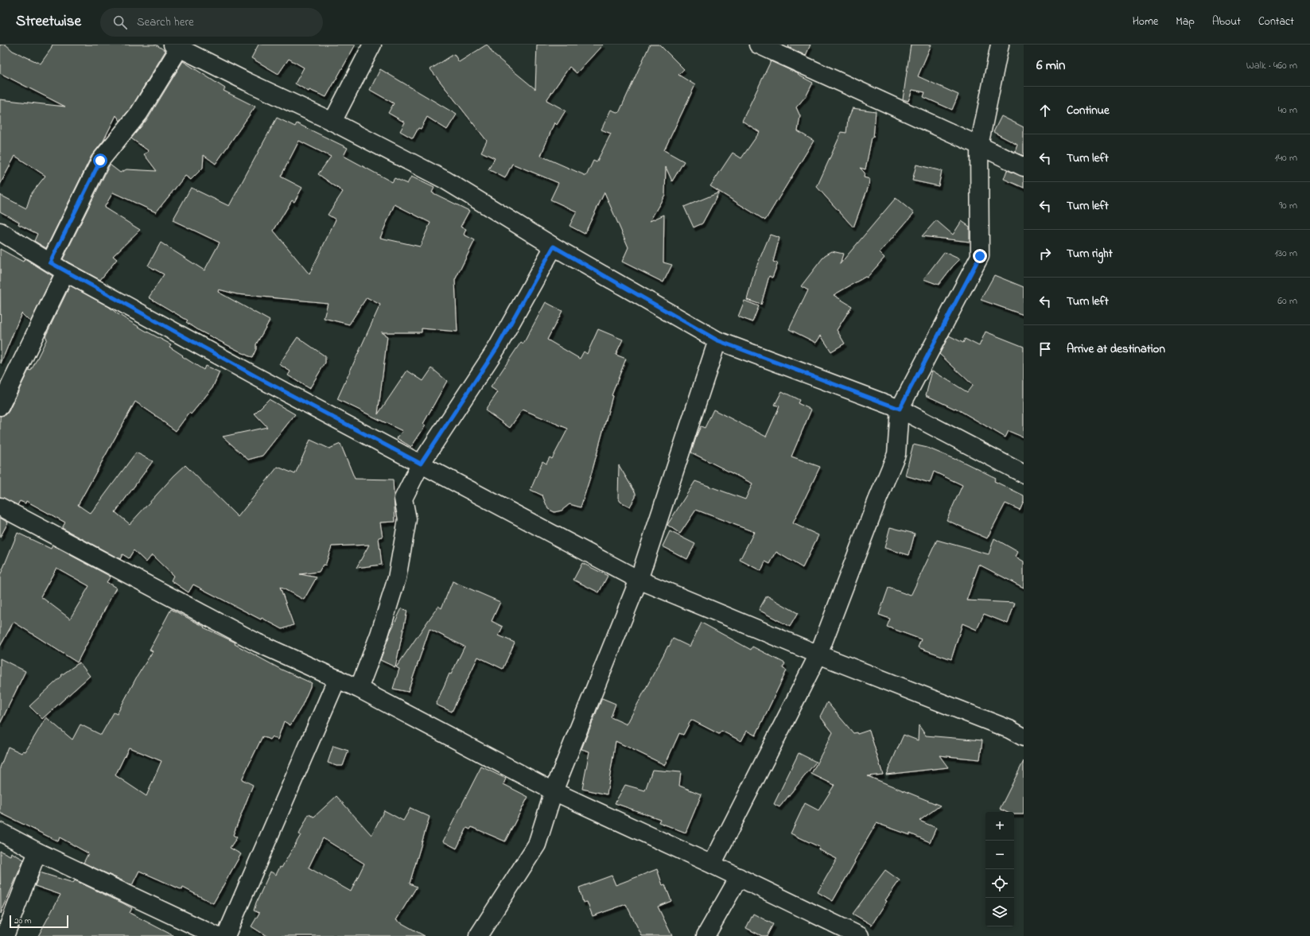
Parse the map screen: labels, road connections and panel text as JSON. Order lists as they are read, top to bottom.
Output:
{
  "scale_bar": "20 m",
  "page": {
    "header": "Streetwise",
    "search": "Search here",
    "nav": [
      "Home",
      "Map",
      "About",
      "Contact"
    ],
    "heading": ["6 min", "Walk · 460 m"],
    "list": [
      ["Continue", "40 m"],
      ["Turn left", "140 m"],
      ["Turn left", "90 m"],
      ["Turn right", "130 m"],
      ["Turn left", "60 m"],
      "Arrive at destination"
    ],
    "map_buttons": ["+", "−"],
    "scale": "20 m"
  }
}
